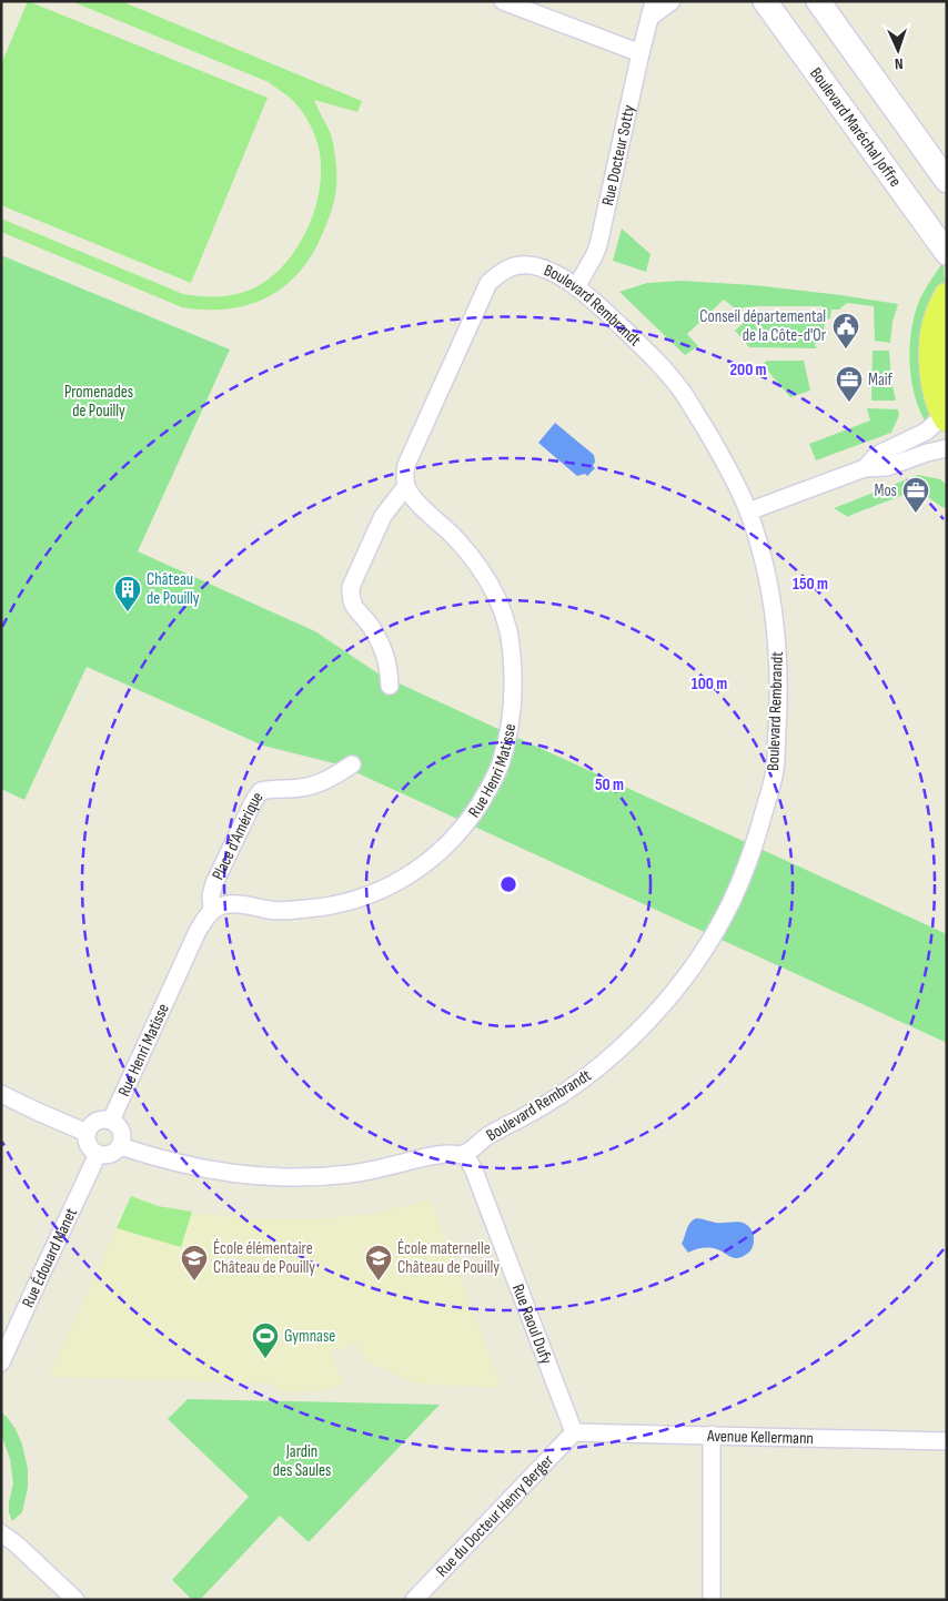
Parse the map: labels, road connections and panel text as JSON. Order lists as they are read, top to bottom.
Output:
{
  "streets": {
    "main road": ["Boulevard Maréchal Joffre"],
    "street": [
      "Rue Docteur Sotty",
      "Boulevard Rembrandt",
      "Rue Henri Matisse",
      "Place d'Amérique",
      "Rue Édouard Manet",
      "Rue Raoul Dufy",
      "Avenue Kellermann",
      "Rue du Docteur Henry Berger"
    ]
  },
  "crossings": [
    ["Rue Docteur Sotty", "Boulevard Rembrandt"],
    ["Boulevard Rembrandt", "Rue Henri Matisse"],
    ["Boulevard Rembrandt", "Rue Raoul Dufy"],
    ["Rue Henri Matisse", "Place d'Amérique"],
    ["Rue Henri Matisse", "Rue Édouard Manet"],
    ["Rue Raoul Dufy", "Avenue Kellermann"],
    ["Rue Raoul Dufy", "Rue du Docteur Henry Berger"],
    ["Avenue Kellermann", "Rue du Docteur Henry Berger"]
  ],
  "parks": ["Promenades de Pouilly", "Jardin des Saules"],
  "places": {
    "public building": ["Conseil départemental de la Côte-d'Or"],
    "office": ["Maif", "Mos"],
    "building": ["Château de Pouilly"],
    "school or university": ["École élémentaire Château de Pouilly", "École maternelle Château de Pouilly"],
    "sports": ["Gymnase"]
  },
  "north": "bottom",
  "rings": [
    "200 m",
    "150 m",
    "100 m",
    "50 m"
  ]
}
